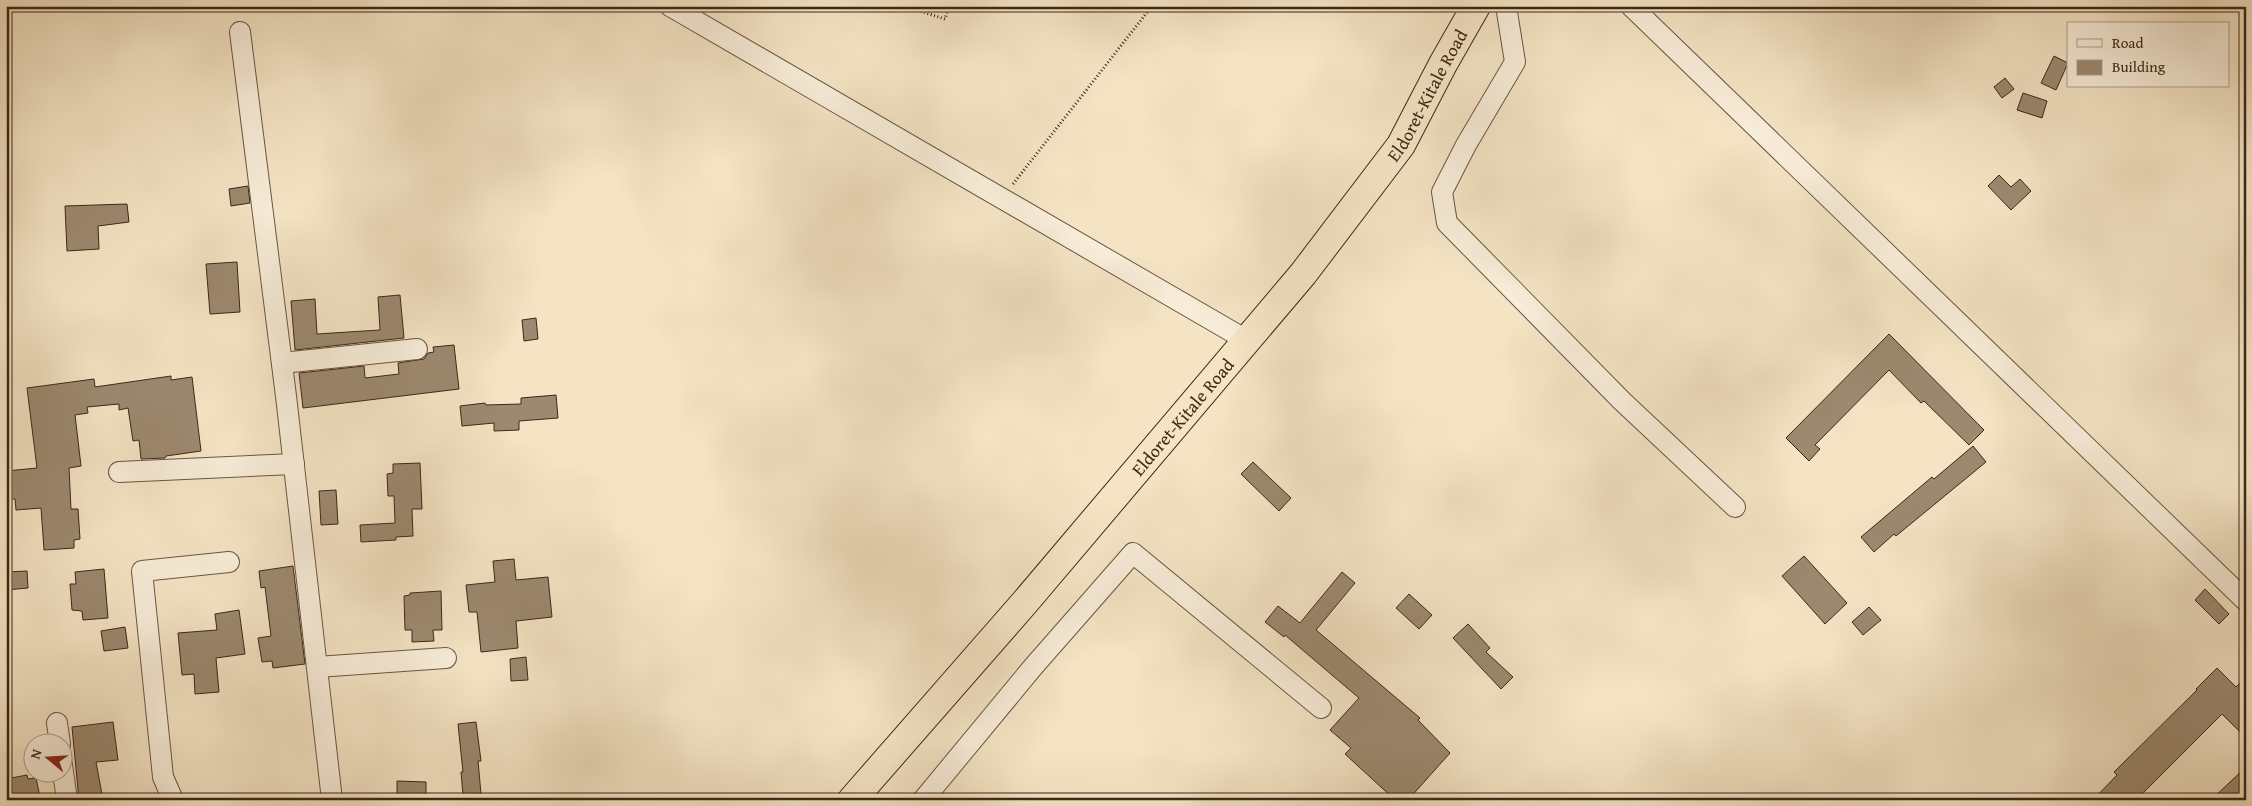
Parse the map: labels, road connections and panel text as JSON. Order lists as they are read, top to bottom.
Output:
{
  "streets": {
    "highway": ["Eldoret-Kitale Road"]
  },
  "legend": ["Road", "Building"],
  "north": "left"
}
